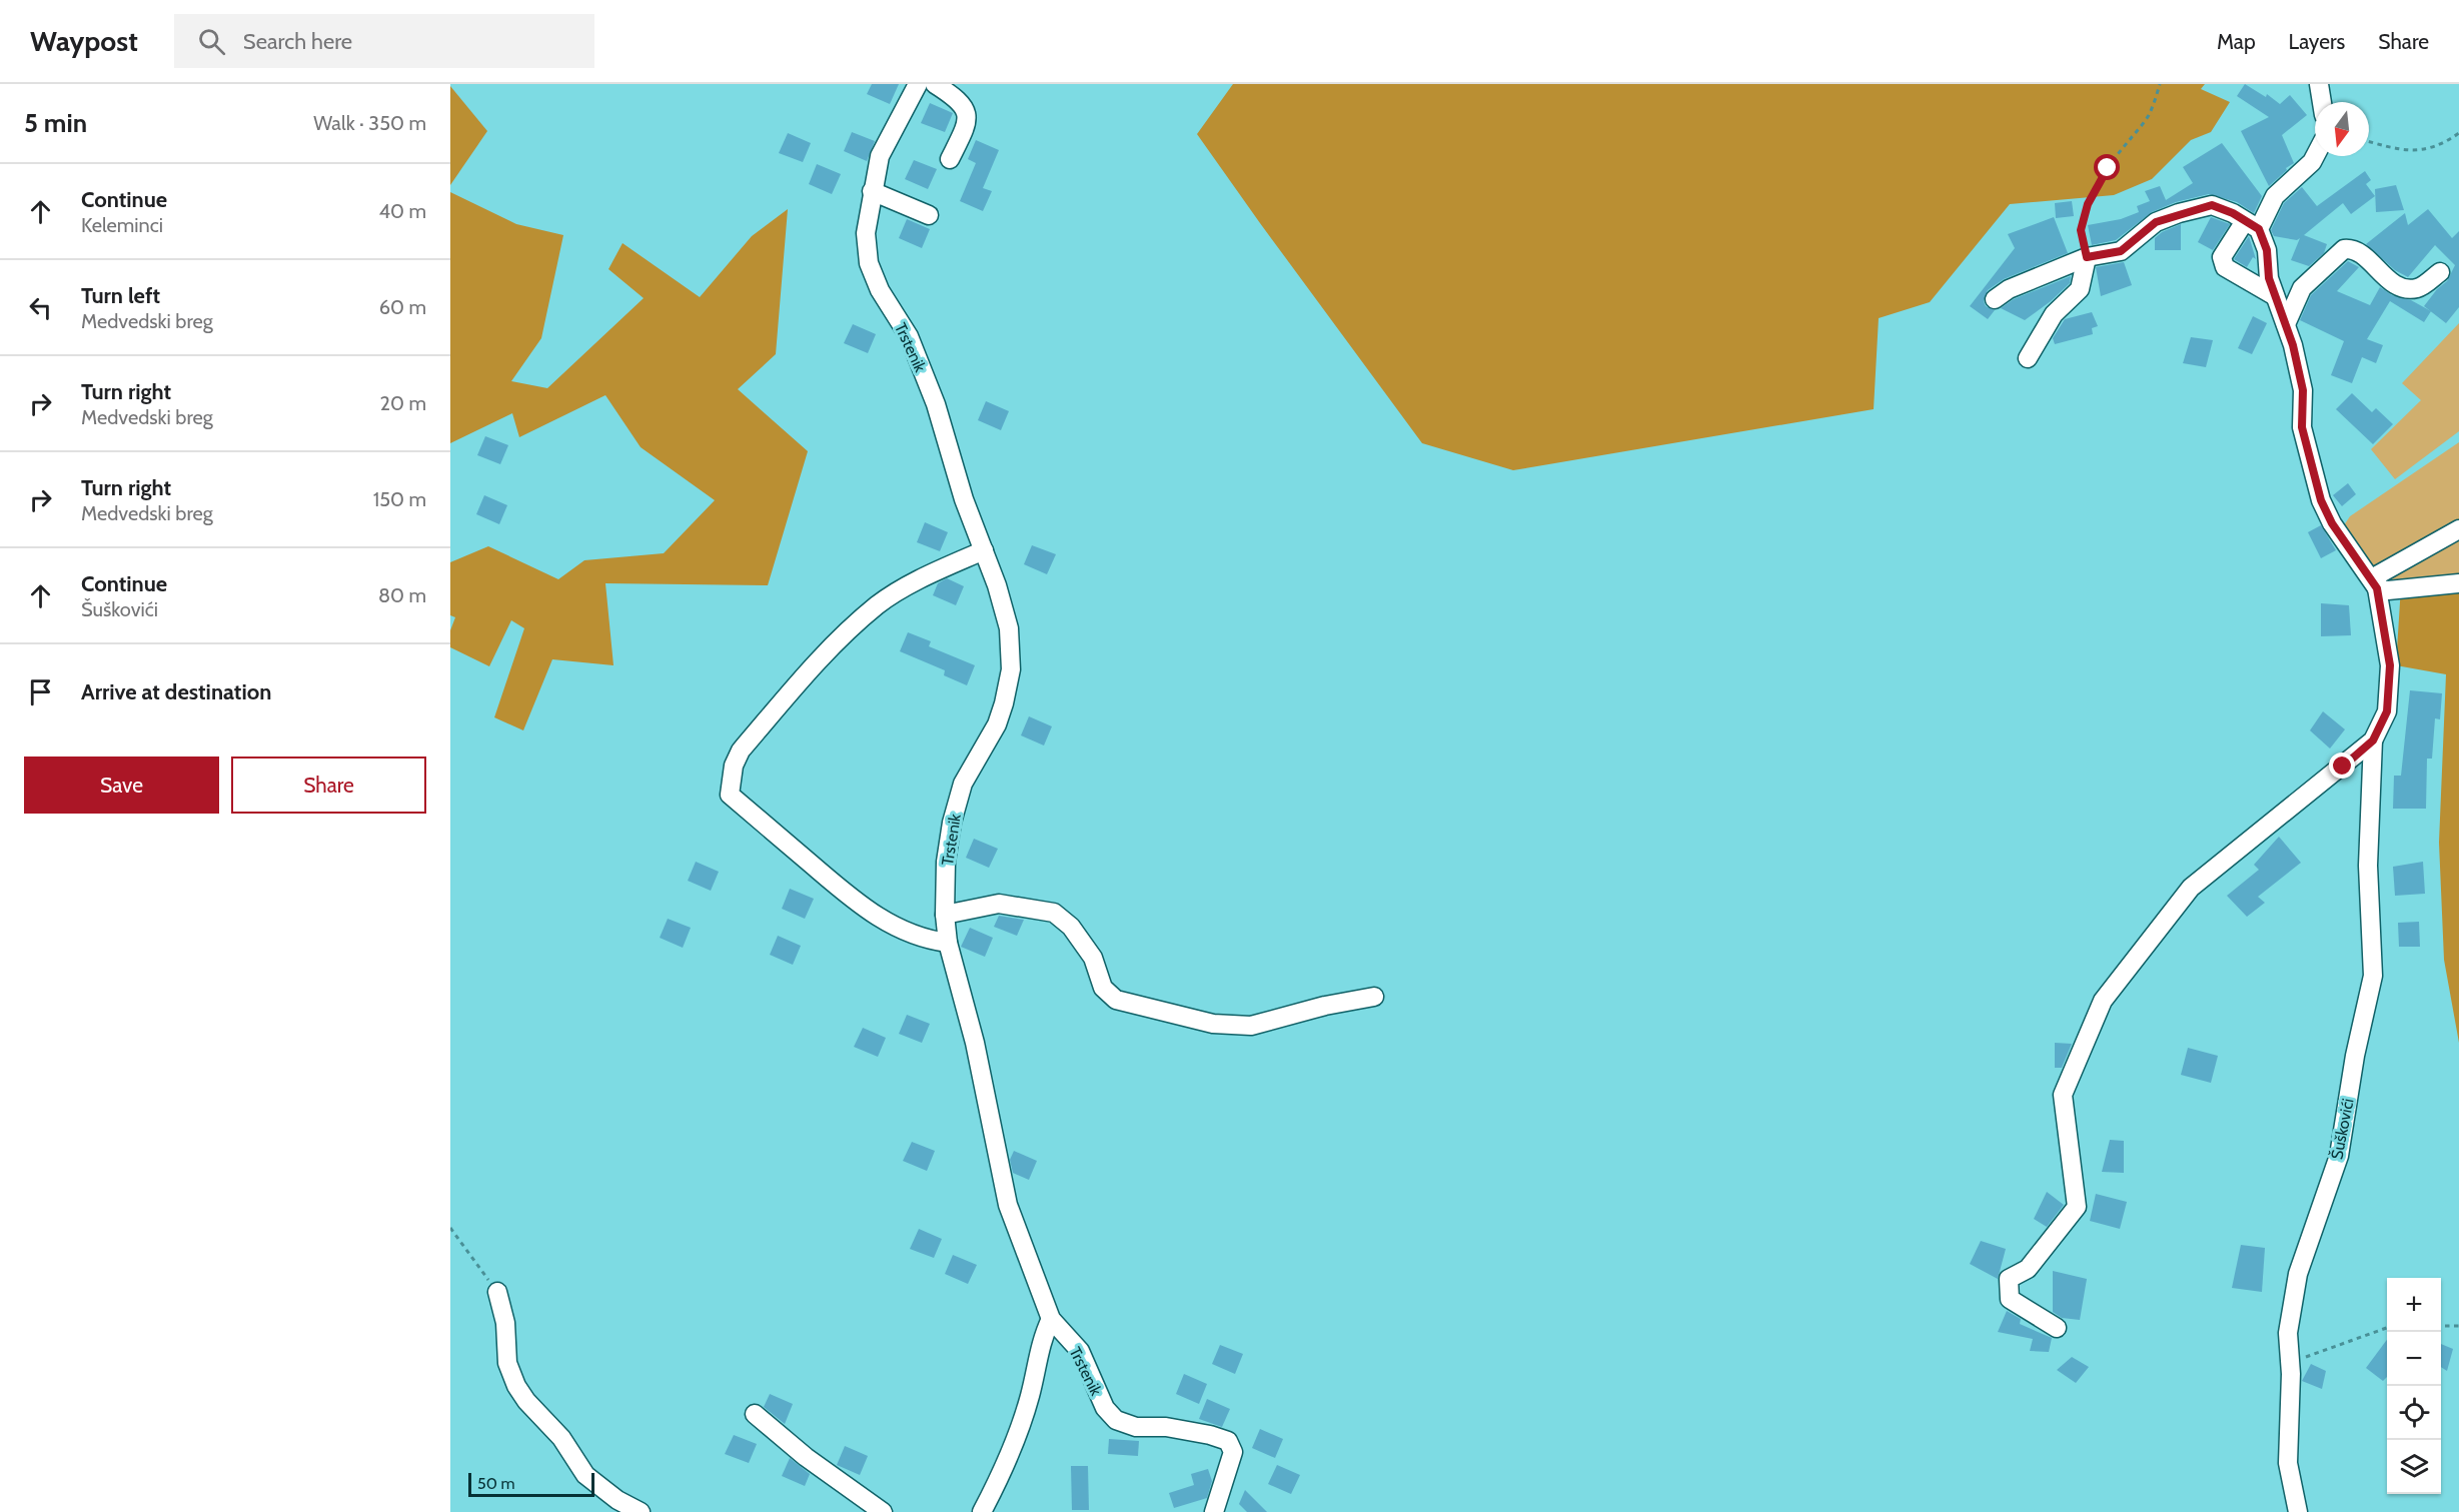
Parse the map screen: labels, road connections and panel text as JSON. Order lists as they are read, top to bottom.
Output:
{
  "streets": {
    "street": ["Trstenik", "Šuškovići"]
  },
  "scale_bar": "50 m",
  "north": "bottom",
  "page": {
    "header": "Waypost",
    "search": "Search here",
    "nav": ["Map", "Layers", "Share"],
    "heading": ["5 min", "Walk · 350 m"],
    "list": [
      ["Continue", "Keleminci", "40 m"],
      ["Turn left", "Medvedski breg", "60 m"],
      ["Turn right", "Medvedski breg", "20 m"],
      ["Turn right", "Medvedski breg", "150 m"],
      ["Continue", "Šuškovići", "80 m"],
      "Arrive at destination"
    ],
    "buttons": ["Save", "Share"],
    "map_buttons": ["+", "−"],
    "scale": "50 m"
  }
}
